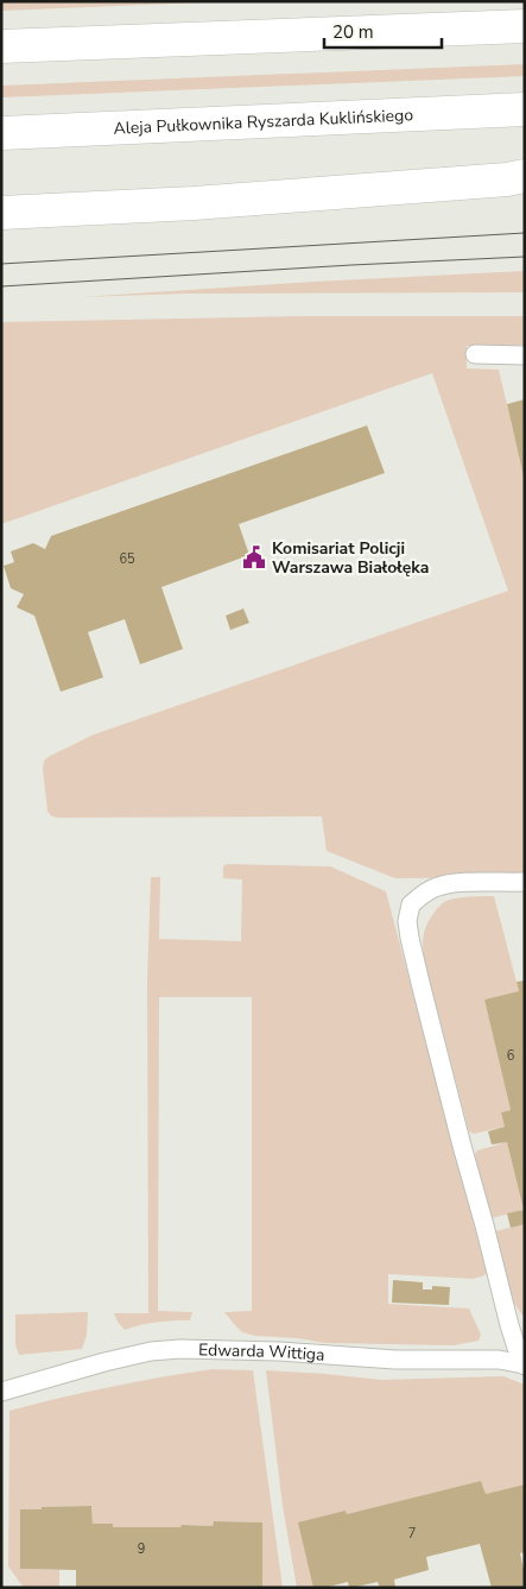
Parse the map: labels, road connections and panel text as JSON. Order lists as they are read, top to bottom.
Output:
{
  "streets": {
    "main road": ["Aleja Pułkownika Ryszarda Kuklińskiego"],
    "lane": ["Edwarda Wittiga"]
  },
  "places": {
    "public building": ["Komisariat Policji Warszawa Białołęka"]
  },
  "house_numbers": [
    "65",
    "6",
    "7",
    "9"
  ],
  "scale_bar": "20 m"
}
